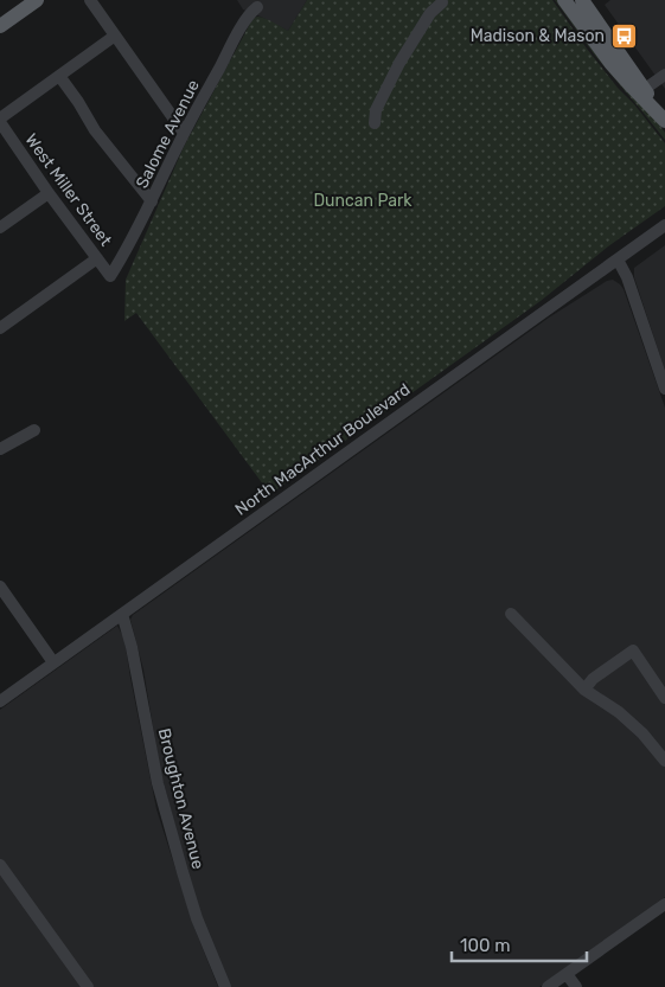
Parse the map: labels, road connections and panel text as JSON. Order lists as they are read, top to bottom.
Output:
{
  "streets": {
    "street": [
      "Salome Avenue",
      "West Miller Street",
      "North MacArthur Boulevard",
      "Broughton Avenue"
    ]
  },
  "crossings": [
    ["Salome Avenue", "West Miller Street"],
    ["North MacArthur Boulevard", "Broughton Avenue"]
  ],
  "parks": ["Duncan Park"],
  "places": {
    "bus stop": ["Madison & Mason"]
  },
  "scale_bar": "100 m"
}
